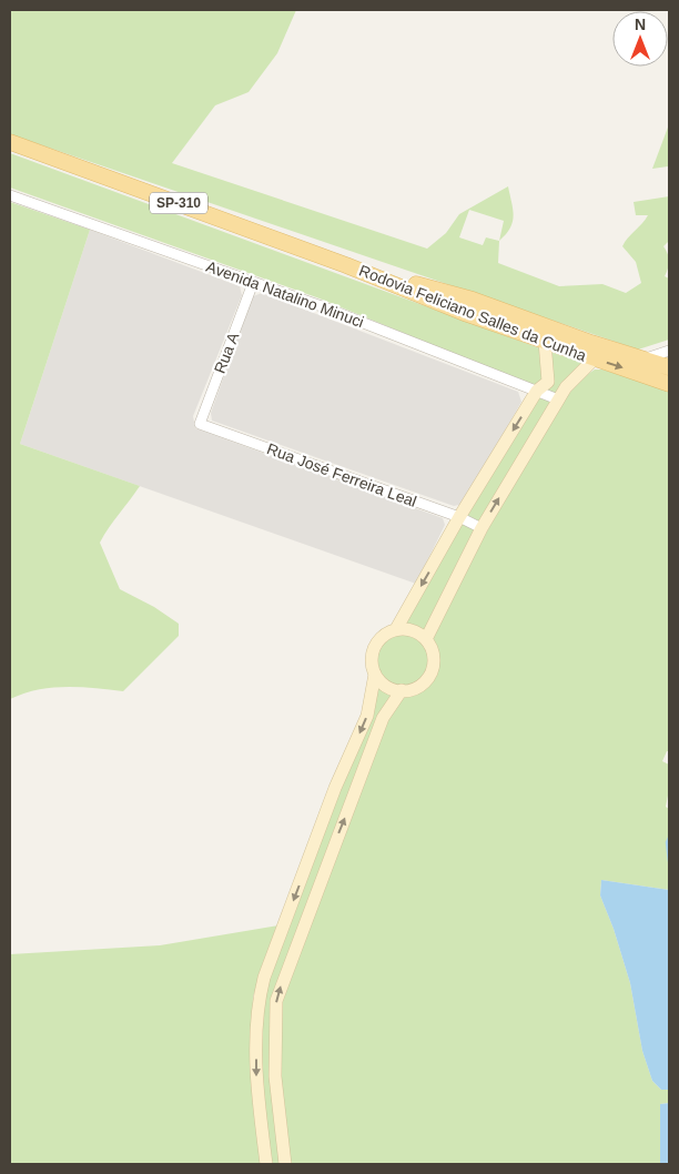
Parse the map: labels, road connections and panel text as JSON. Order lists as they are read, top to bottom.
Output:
{
  "streets": {
    "main road": ["SP-310", "Rodovia Feliciano Salles da Cunha"],
    "street": ["Avenida Natalino Minuci", "Rua A", "Rua José Ferreira Leal"]
  },
  "crossings": [
    ["SP-310", "Rodovia Feliciano Salles da Cunha"],
    ["Avenida Natalino Minuci", "Rua A"],
    ["Rua A", "Rua José Ferreira Leal"]
  ],
  "north": "top"
}
